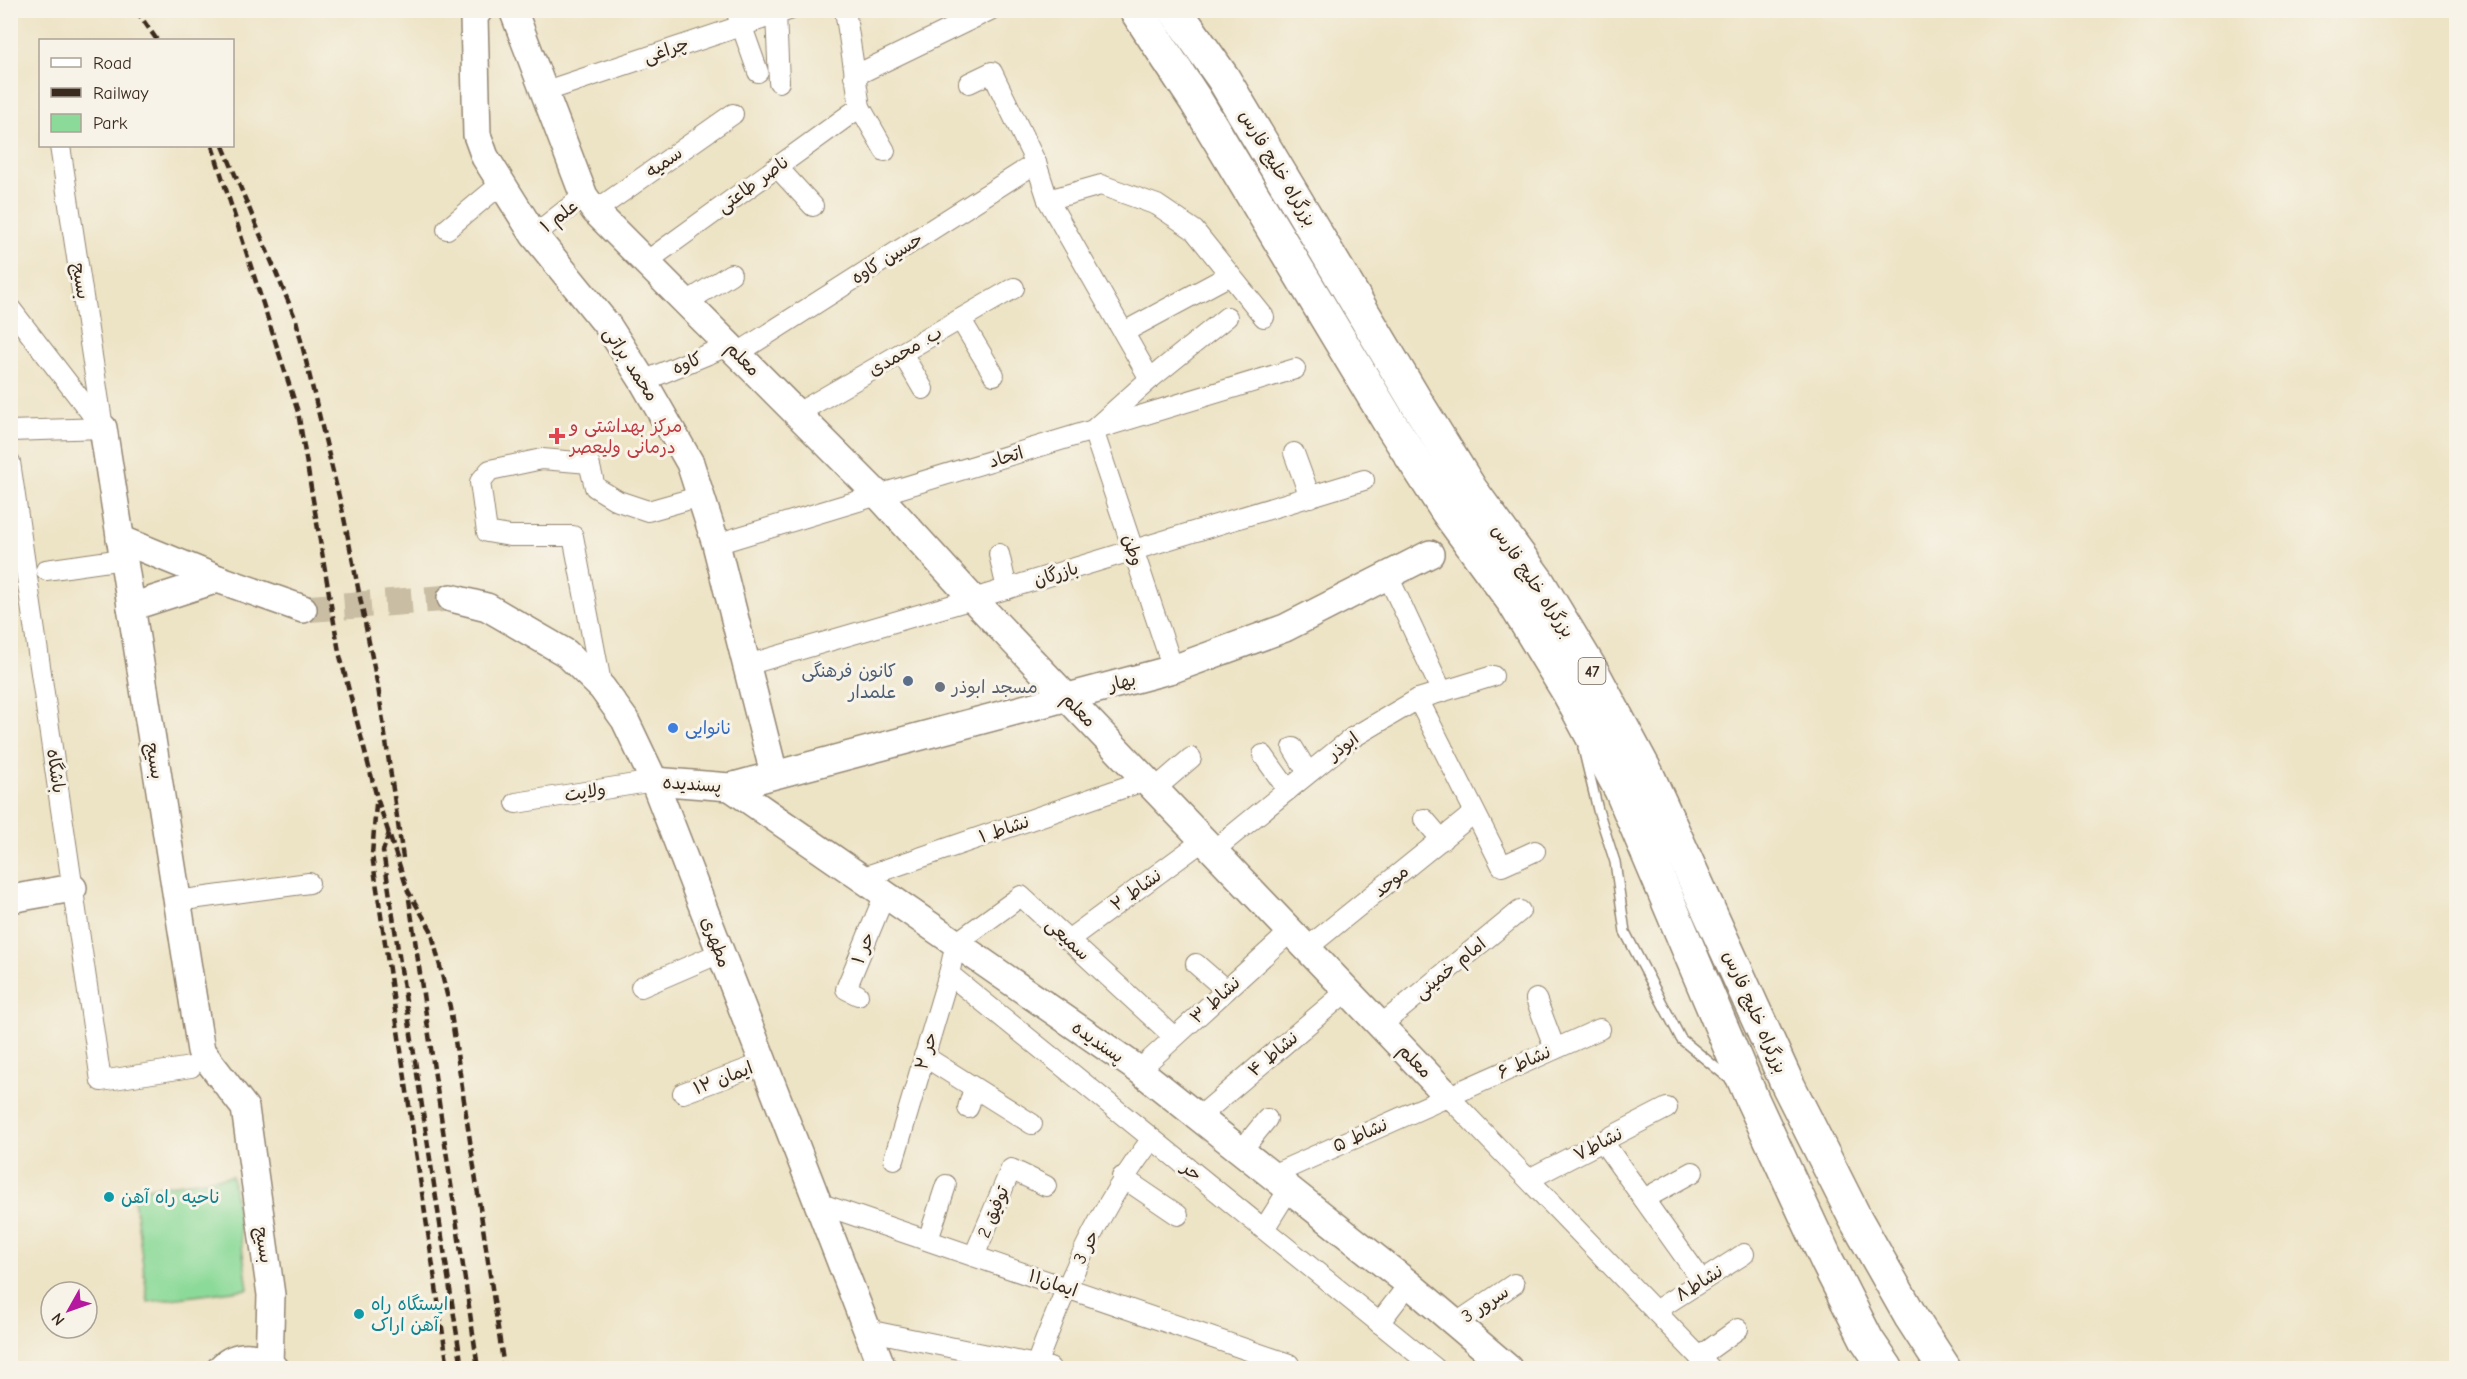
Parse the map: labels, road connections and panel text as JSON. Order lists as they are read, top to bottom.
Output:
{
  "streets": {
    "highway": ["بزرگراه خلیج فارس", "47"],
    "street": [
      "چراغی",
      "سمیه",
      "ناصر طاعتی",
      "علم ۱",
      "حسین کاوه",
      "بسیج",
      "ب. محمدی",
      "معلم",
      "کاوه",
      "محمد براتی",
      "اتحاد",
      "وطن",
      "بازرگان",
      "بهار",
      "ابوذر",
      "باشگاه",
      "پسندیده",
      "ولایت",
      "نشاط ۱",
      "موحد",
      "نشاط ۲",
      "سمیعی",
      "مطهری",
      "حر ۱",
      "امام خمینی",
      "نشاط ۳",
      "حر ۲",
      "نشاط ۴",
      "نشاط ۶",
      "ایمان ۱۲",
      "نشاط ۵",
      "نشاط۷",
      "حر",
      "توفیق 2",
      "حر 3",
      "ایمان۱۱",
      "نشاط۸",
      "سرور 3"
    ]
  },
  "crossings": [
    ["چراغی", "معلم"],
    ["سمیه", "علم ۱"],
    ["سمیه", "معلم"],
    ["ناصر طاعتی", "معلم"],
    ["علم ۱", "معلم"],
    ["علم ۱", "محمد براتی"],
    ["حسین کاوه", "معلم"],
    ["حسین کاوه", "کاوه"],
    ["ب. محمدی", "معلم"],
    ["معلم", "کاوه"],
    ["معلم", "اتحاد"],
    ["معلم", "بازرگان"],
    ["معلم", "بهار"],
    ["معلم", "ابوذر"],
    ["معلم", "نشاط ۱"],
    ["معلم", "موحد"],
    ["معلم", "نشاط ۲"],
    ["معلم", "امام خمینی"],
    ["معلم", "نشاط ۳"],
    ["معلم", "نشاط ۴"],
    ["معلم", "نشاط ۶"],
    ["معلم", "نشاط ۵"],
    ["معلم", "نشاط۷"],
    ["معلم", "نشاط۸"],
    ["کاوه", "محمد براتی"],
    ["محمد براتی", "اتحاد"],
    ["محمد براتی", "بازرگان"],
    ["محمد براتی", "بهار"],
    ["اتحاد", "وطن"],
    ["وطن", "بازرگان"],
    ["وطن", "بهار"],
    ["بهار", "پسندیده"],
    ["ابوذر", "نشاط ۲"],
    ["پسندیده", "ولایت"],
    ["پسندیده", "نشاط ۱"],
    ["پسندیده", "سمیعی"],
    ["پسندیده", "مطهری"],
    ["پسندیده", "حر ۱"],
    ["پسندیده", "نشاط ۳"],
    ["پسندیده", "حر ۲"],
    ["پسندیده", "نشاط ۴"],
    ["پسندیده", "نشاط ۵"],
    ["پسندیده", "سرور 3"],
    ["ولایت", "مطهری"],
    ["موحد", "نشاط ۳"],
    ["نشاط ۲", "سمیعی"],
    ["سمیعی", "نشاط ۳"],
    ["سمیعی", "حر ۲"],
    ["مطهری", "ایمان ۱۲"],
    ["مطهری", "ایمان۱۱"],
    ["حر ۲", "حر"],
    ["نشاط ۶", "نشاط ۵"],
    ["حر", "حر 3"],
    ["توفیق 2", "ایمان۱۱"],
    ["حر 3", "ایمان۱۱"]
  ],
  "places": {
    "health": ["مرکز بهداشتی و درمانی ولیعصر"],
    "other": [
      "کانون فرهنگی علمدار",
      "مسجد ابوذر",
      "نانوایی",
      "ناحیه راه آهن",
      "ایستگاه راه آهن اراک"
    ]
  },
  "legend": ["Road", "Railway", "Park"],
  "north": "bottom left"
}
